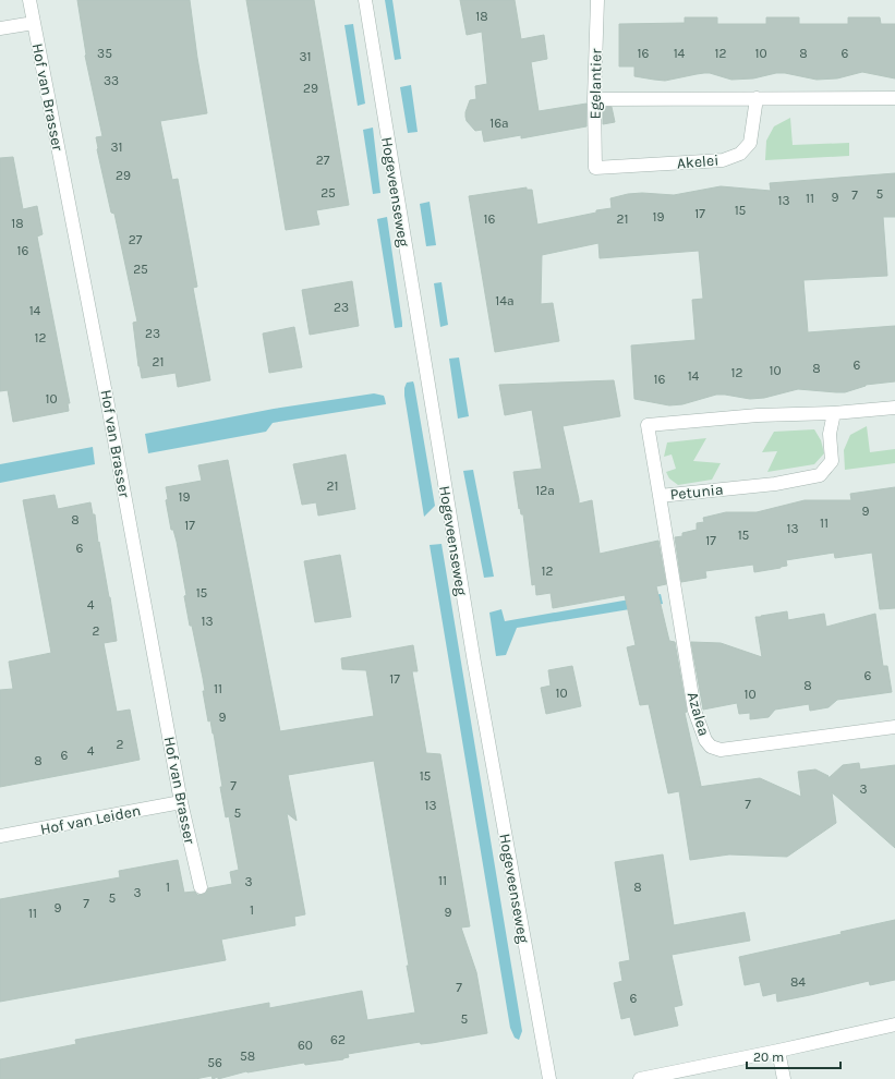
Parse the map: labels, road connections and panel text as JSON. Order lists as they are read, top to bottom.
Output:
{
  "streets": {
    "street": [
      "Egelantier",
      "Hof van Brasser",
      "Akelei",
      "Hogeveenseweg",
      "Petunia",
      "Azalea",
      "Hof van Leiden"
    ]
  },
  "crossings": [
    ["Egelantier", "Akelei"],
    ["Hof van Brasser", "Hof van Leiden"],
    ["Petunia", "Azalea"]
  ],
  "house_numbers": [
    "18",
    "35",
    "16",
    "14",
    "12",
    "10",
    "8",
    "6",
    "31",
    "33",
    "29",
    "16a",
    "31",
    "27",
    "29",
    "25",
    "5",
    "7",
    "9",
    "11",
    "13",
    "15",
    "17",
    "19",
    "16",
    "21",
    "18",
    "27",
    "16",
    "25",
    "14a",
    "23",
    "14",
    "23",
    "12",
    "21",
    "6",
    "8",
    "10",
    "12",
    "14",
    "16",
    "10",
    "21",
    "12a",
    "19",
    "9",
    "8",
    "11",
    "17",
    "13",
    "15",
    "17",
    "6",
    "12",
    "15",
    "4",
    "13",
    "2",
    "6",
    "17",
    "8",
    "11",
    "10",
    "10",
    "9",
    "2",
    "4",
    "6",
    "8",
    "15",
    "7",
    "3",
    "7",
    "13",
    "5",
    "11",
    "3",
    "1",
    "8",
    "3",
    "5",
    "7",
    "9",
    "1",
    "9",
    "11",
    "84",
    "7",
    "6",
    "5",
    "62",
    "60",
    "58",
    "56"
  ],
  "scale_bar": "20 m"
}
